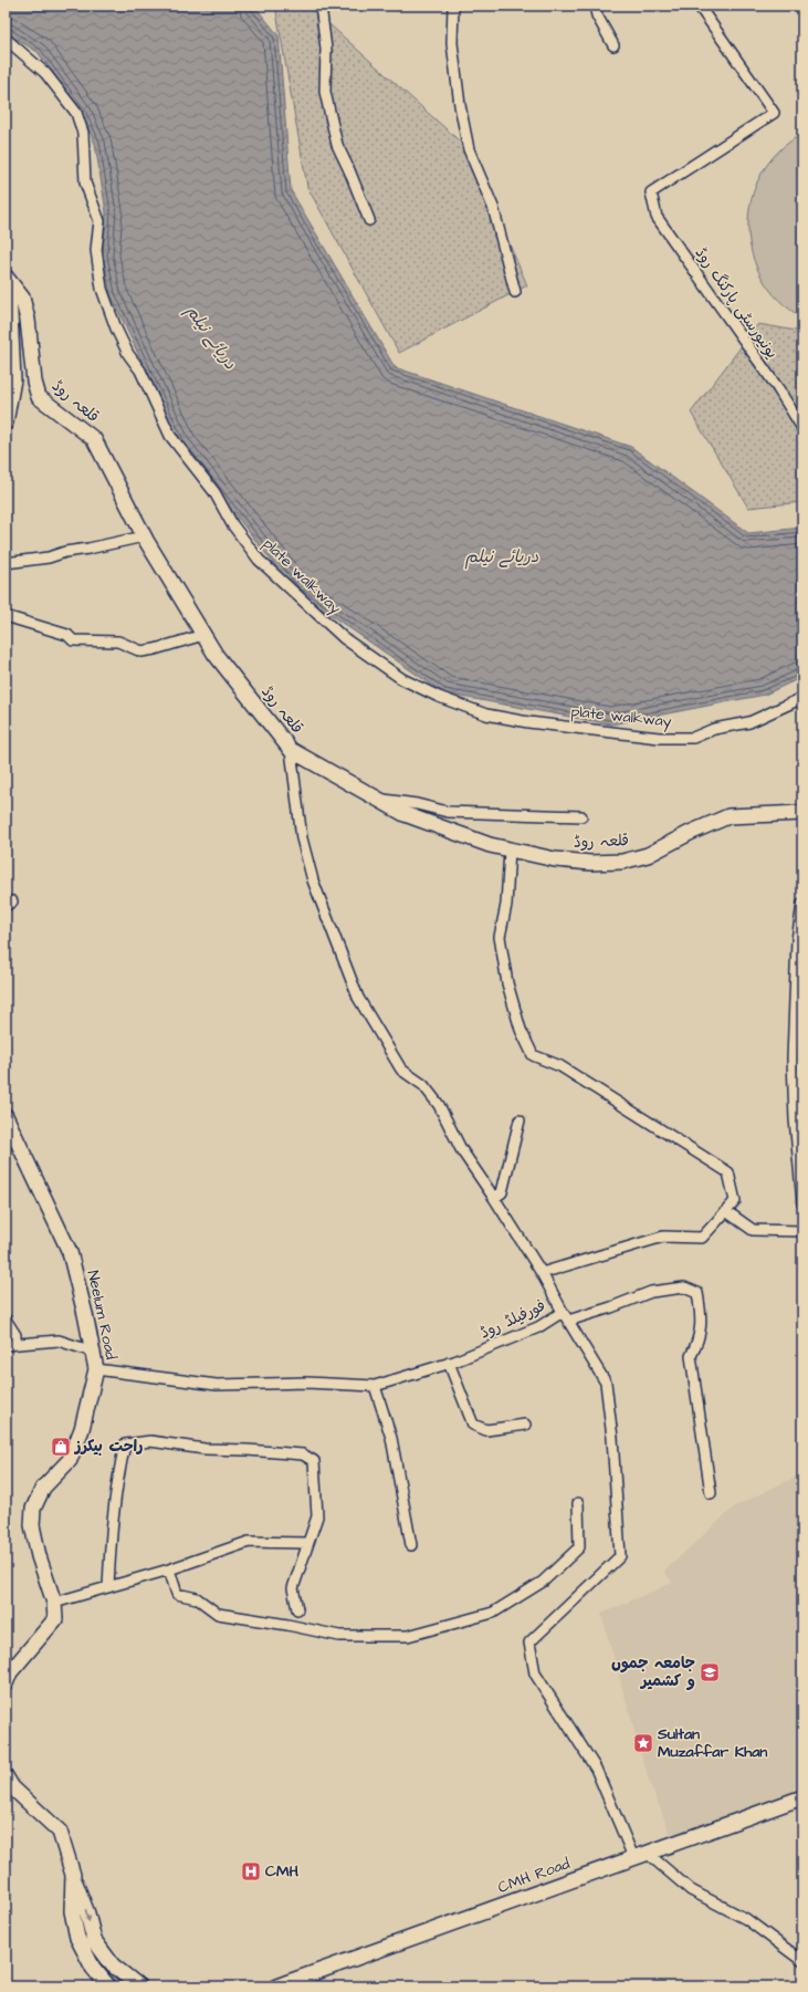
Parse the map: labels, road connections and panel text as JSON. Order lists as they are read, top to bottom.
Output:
{
  "streets": {
    "street": [
      "یونیورسٹی پارکنگ روڈ",
      "قلعہ روڈ",
      "plate walkway",
      "Neelum Road",
      "فورفیلڈ روڈ",
      "CMH Road"
    ]
  },
  "crossings": [
    ["قلعہ روڈ", "فورفیلڈ روڈ"],
    ["Neelum Road", "فورفیلڈ روڈ"]
  ],
  "water": ["دریائے نیلم"],
  "places": {
    "shop": ["راحت بیکرز"],
    "school or university": ["جامعہ جموں و کشمیر"],
    "place": ["Sultan Muzaffar Khan"],
    "hospital": ["CMH"]
  }
}
